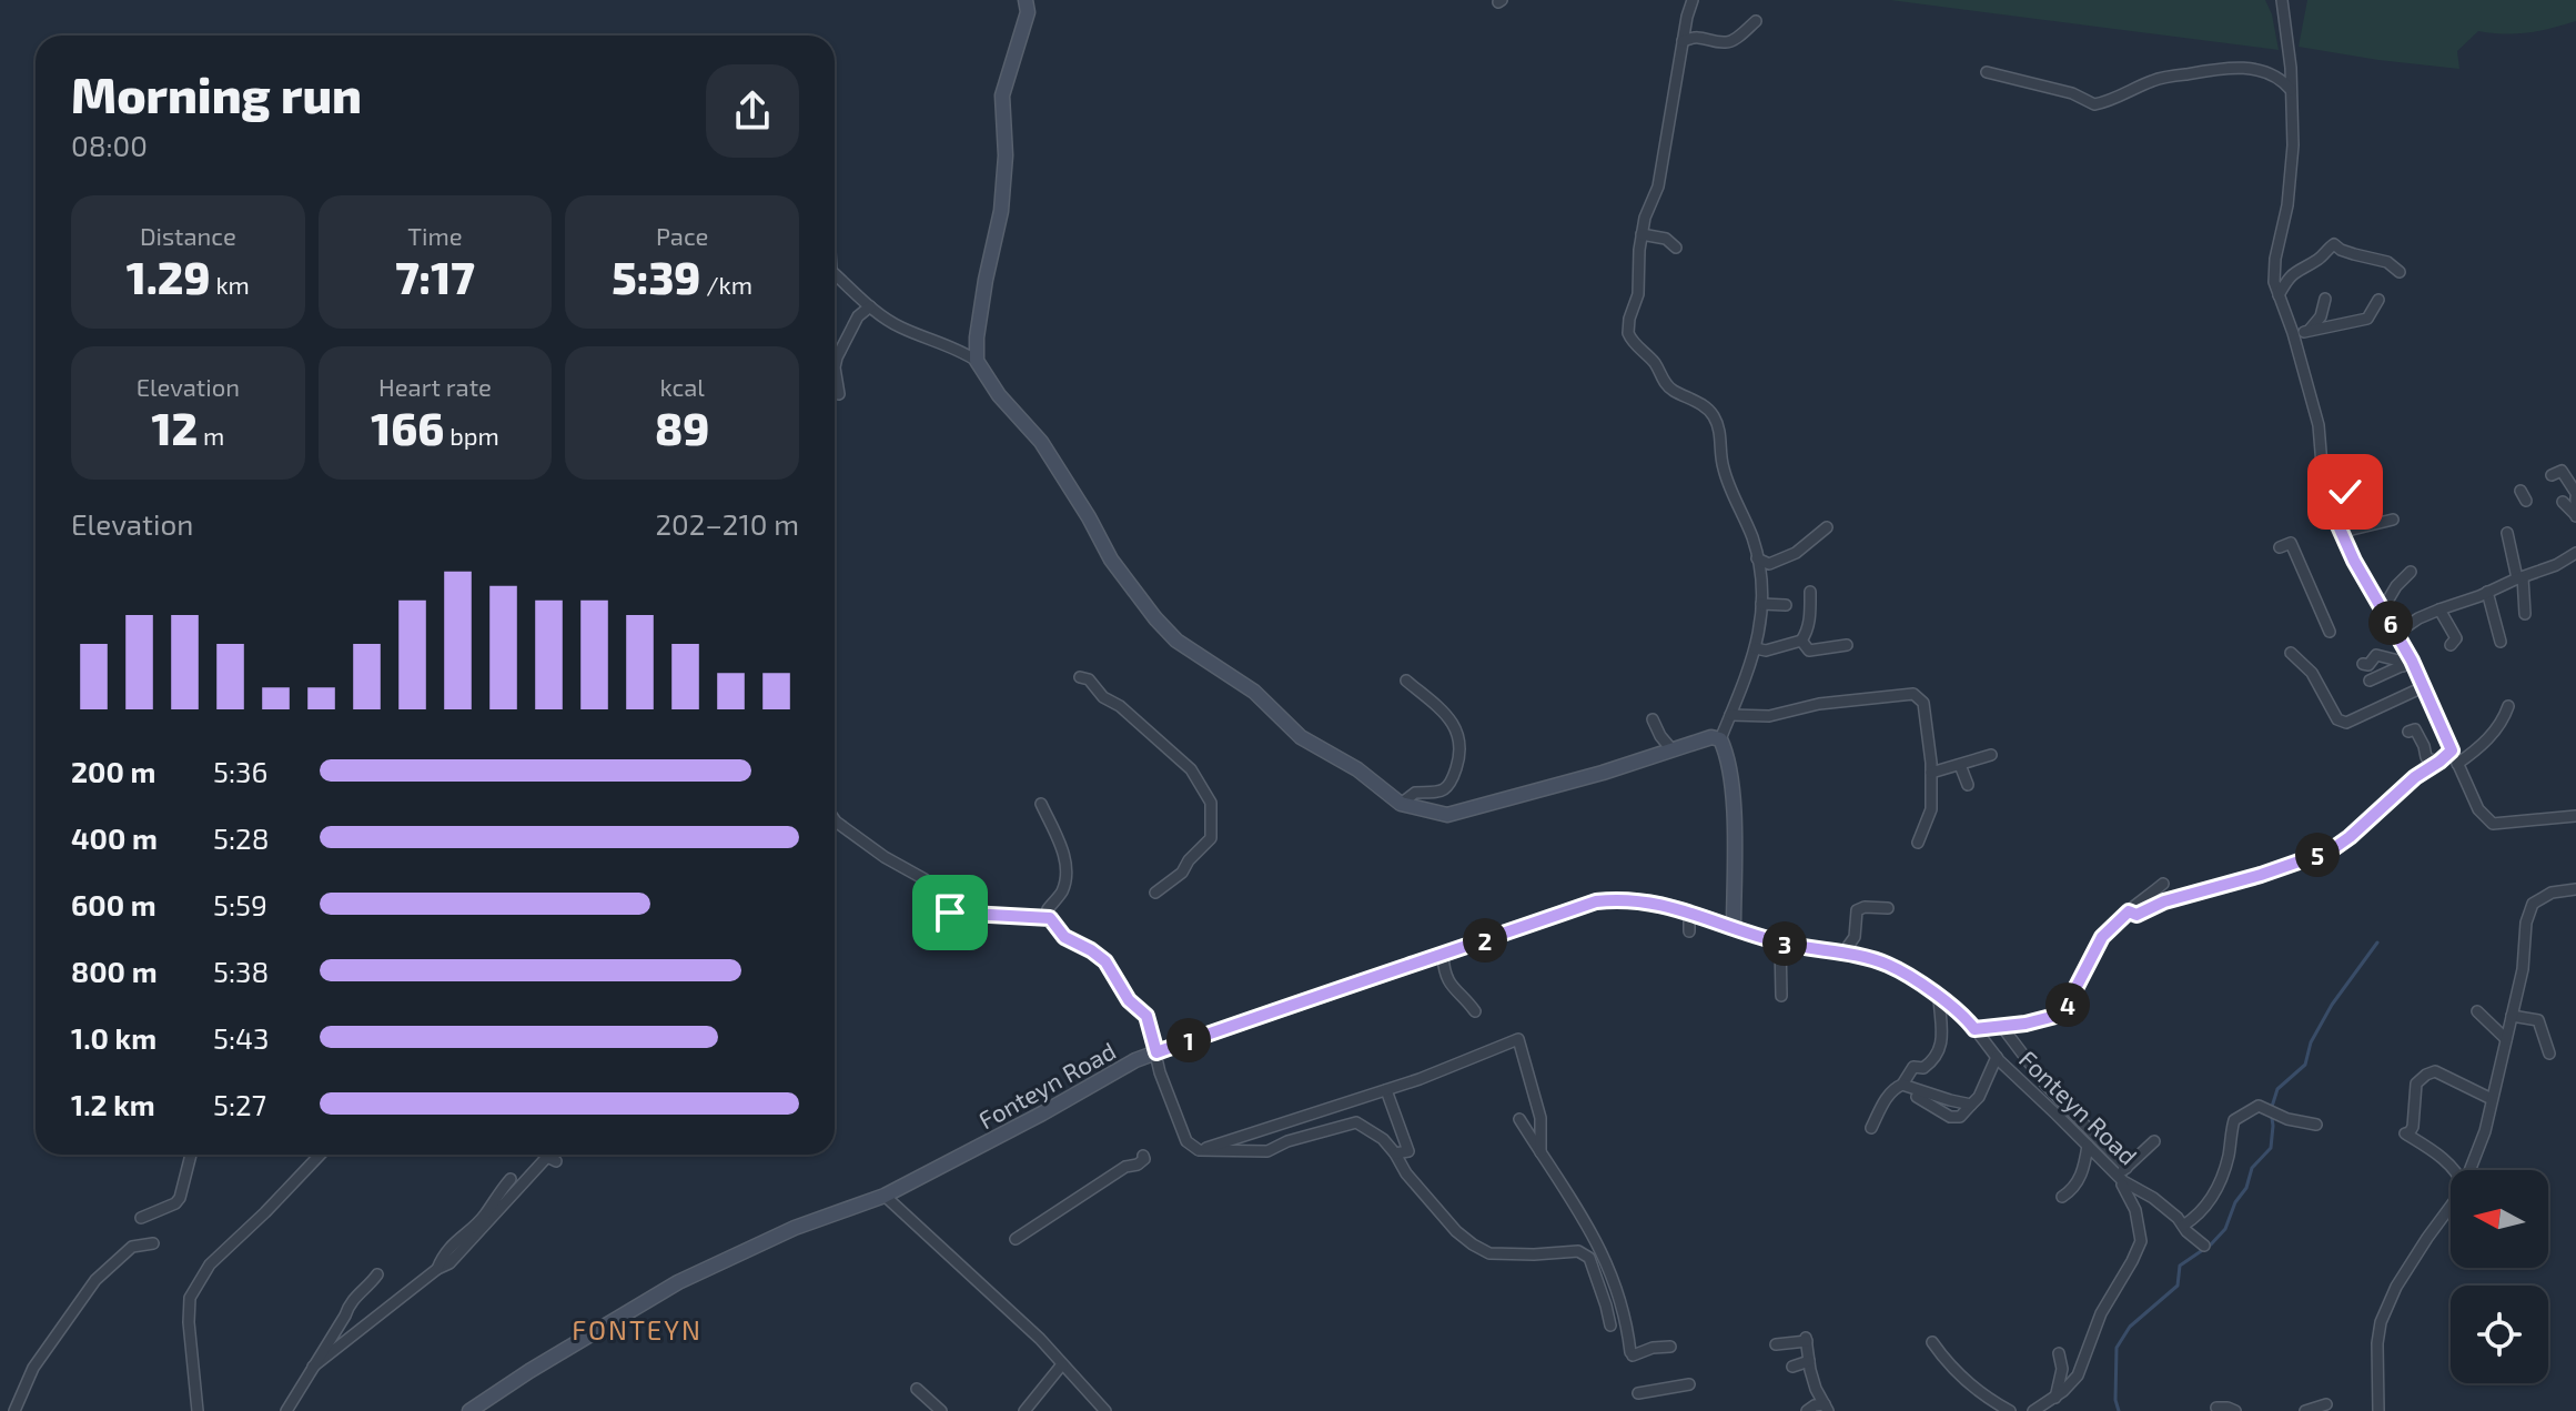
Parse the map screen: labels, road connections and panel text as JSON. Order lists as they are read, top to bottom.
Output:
{
  "streets": {
    "street": ["Fonteyn Road"]
  },
  "districts": ["FONTEYN"],
  "north": "left",
  "page": {
    "heading": ["Morning run", "08:00"],
    "stats": [
      ["Distance", "1.29 km"],
      ["Time", "7:17"],
      ["Pace", "5:39 /km"],
      ["Elevation", "12 m"],
      ["Heart rate", "166 bpm"],
      ["kcal", "89"]
    ],
    "chart": ["Elevation", "202–210 m"],
    "pins": [
      "6",
      "5",
      "2",
      "3",
      "4",
      "1"
    ],
    "list": [
      {
        "name": "200 m",
        "note": "5:36"
      },
      {
        "name": "400 m",
        "note": "5:28"
      },
      {
        "name": "600 m",
        "note": "5:59"
      },
      {
        "name": "800 m",
        "note": "5:38"
      },
      {
        "name": "1.0 km",
        "note": "5:43"
      },
      {
        "name": "1.2 km",
        "note": "5:27"
      }
    ]
  }
}
